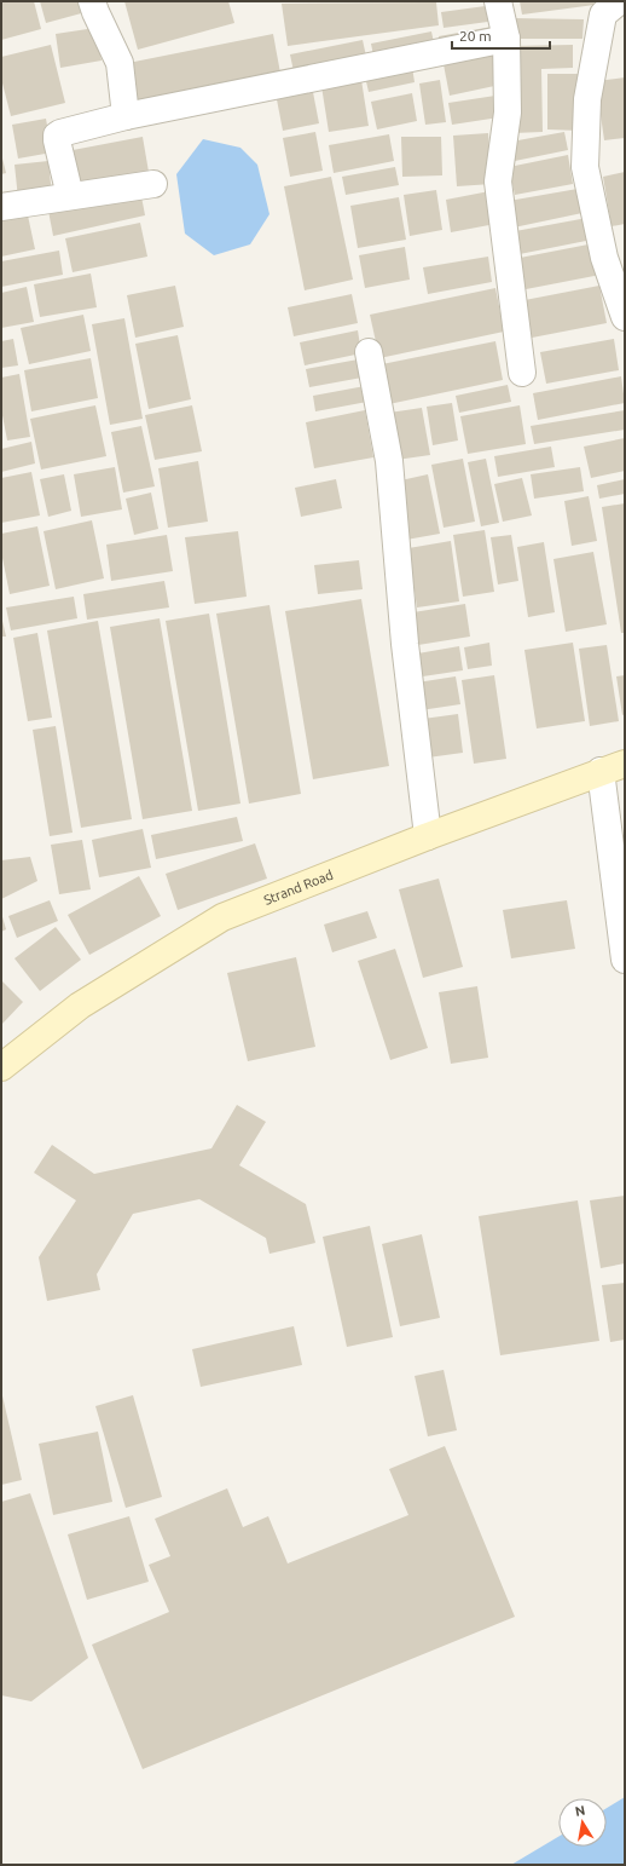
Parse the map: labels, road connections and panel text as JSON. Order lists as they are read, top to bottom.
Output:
{
  "streets": {
    "main road": ["Strand Road"]
  },
  "scale_bar": "20 m",
  "north": "top"
}
